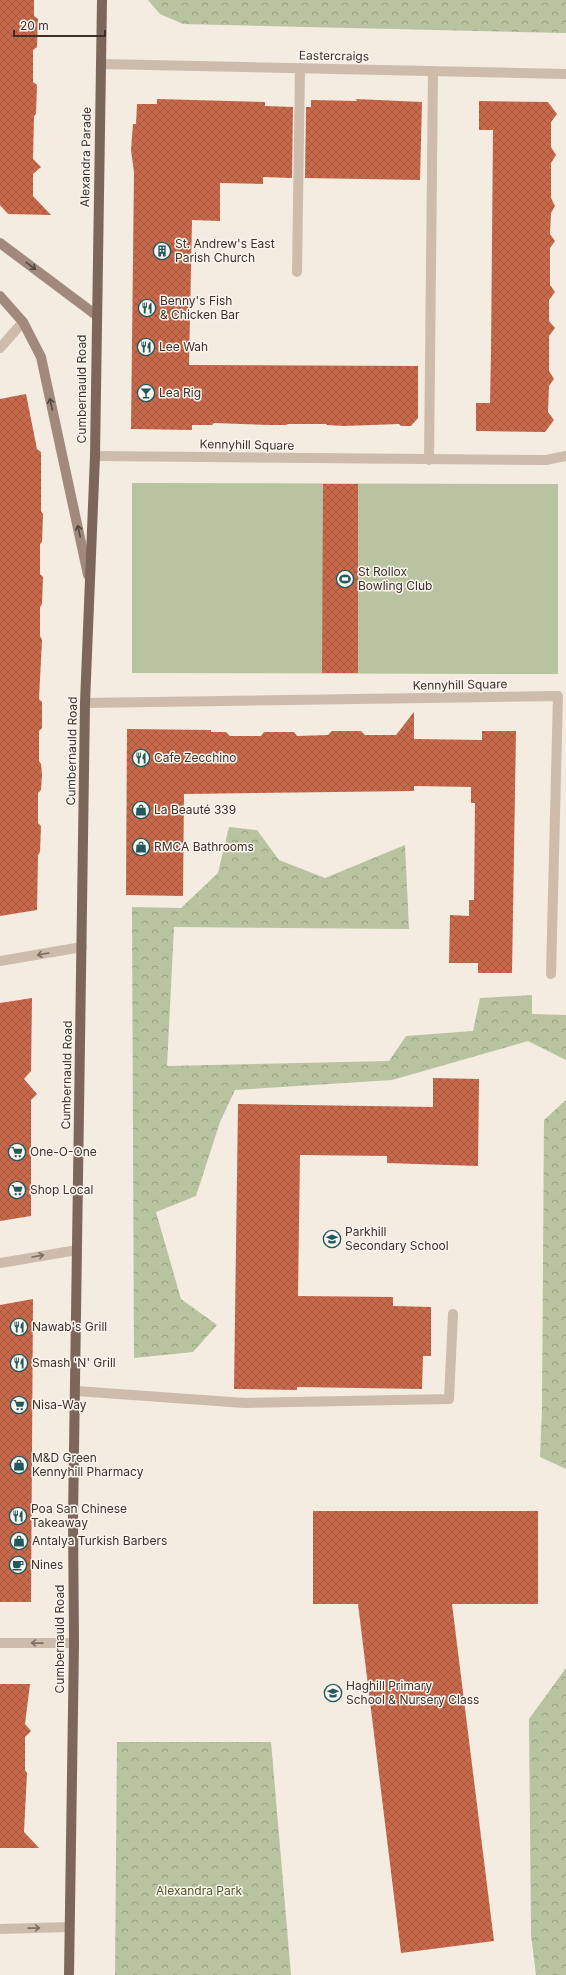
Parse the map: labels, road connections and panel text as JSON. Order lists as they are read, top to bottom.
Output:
{
  "streets": {
    "main road": ["Alexandra Parade", "Cumbernauld Road"],
    "street": ["Eastercraigs", "Kennyhill Square"]
  },
  "crossings": [
    ["Eastercraigs", "Alexandra Parade"],
    ["Alexandra Parade", "Cumbernauld Road"],
    ["Cumbernauld Road", "Kennyhill Square"]
  ],
  "parks": ["Alexandra Park"],
  "places": {
    "building": ["St. Andrew's East Parish Church"],
    "restaurant": [
      "Benny's Fish & Chicken Bar",
      "Lee Wah",
      "Cafe Zecchino",
      "Nawab's Grill",
      "Smash 'N' Grill",
      "Poa San Chinese Takeaway"
    ],
    "bar": ["Lea Rig"],
    "sports": ["St Rollox Bowling Club"],
    "shop": [
      "La Beauté 339",
      "RMCA Bathrooms",
      "M&D Green Kennyhill Pharmacy",
      "Antalya Turkish Barbers"
    ],
    "supermarket": ["One-O-One", "Shop Local", "Nisa-Way"],
    "school or university": ["Parkhill Secondary School", "Haghill Primary School & Nursery Class"],
    "cafe": ["Nines"]
  },
  "scale_bar": "20 m"
}
